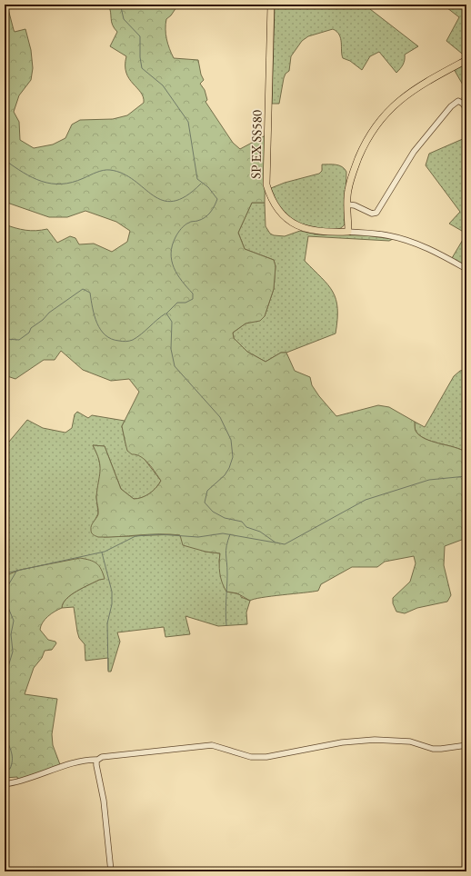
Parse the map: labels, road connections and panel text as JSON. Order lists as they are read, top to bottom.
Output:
{
  "streets": {
    "main road": ["SP EX SS580"]
  }
}
